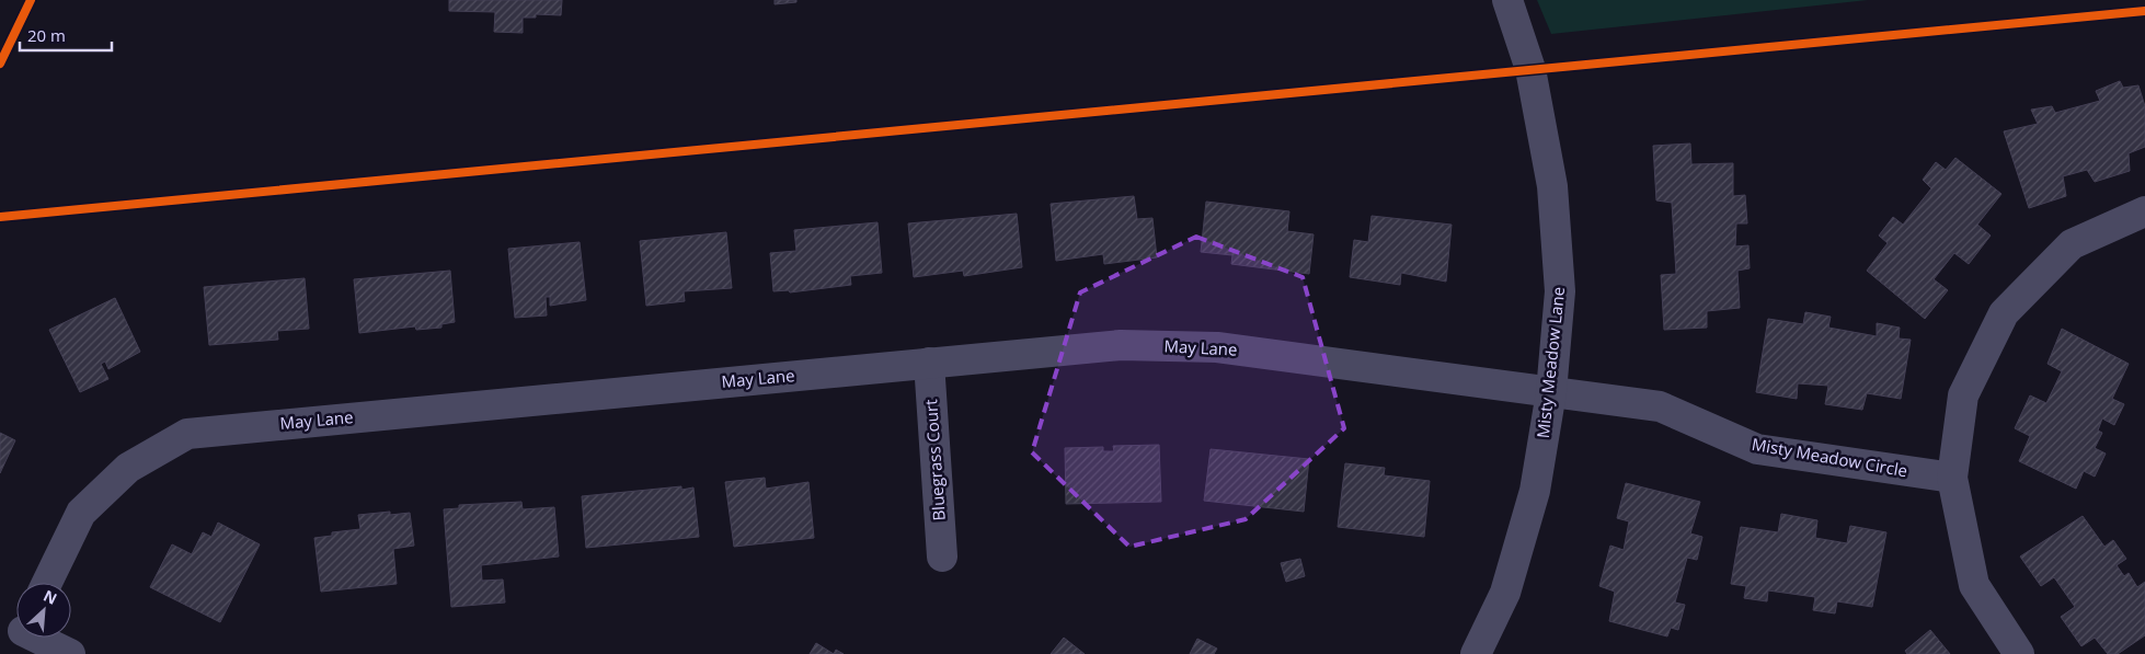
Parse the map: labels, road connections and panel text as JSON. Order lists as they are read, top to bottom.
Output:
{
  "streets": {
    "street": [
      "May Lane",
      "Misty Meadow Lane",
      "Misty Meadow Circle",
      "Bluegrass Court"
    ]
  },
  "crossings": [
    ["May Lane", "Misty Meadow Lane"],
    ["May Lane", "Misty Meadow Circle"],
    ["May Lane", "Bluegrass Court"],
    ["Misty Meadow Lane", "Misty Meadow Circle"]
  ],
  "scale_bar": "20 m",
  "north": "top right"
}
